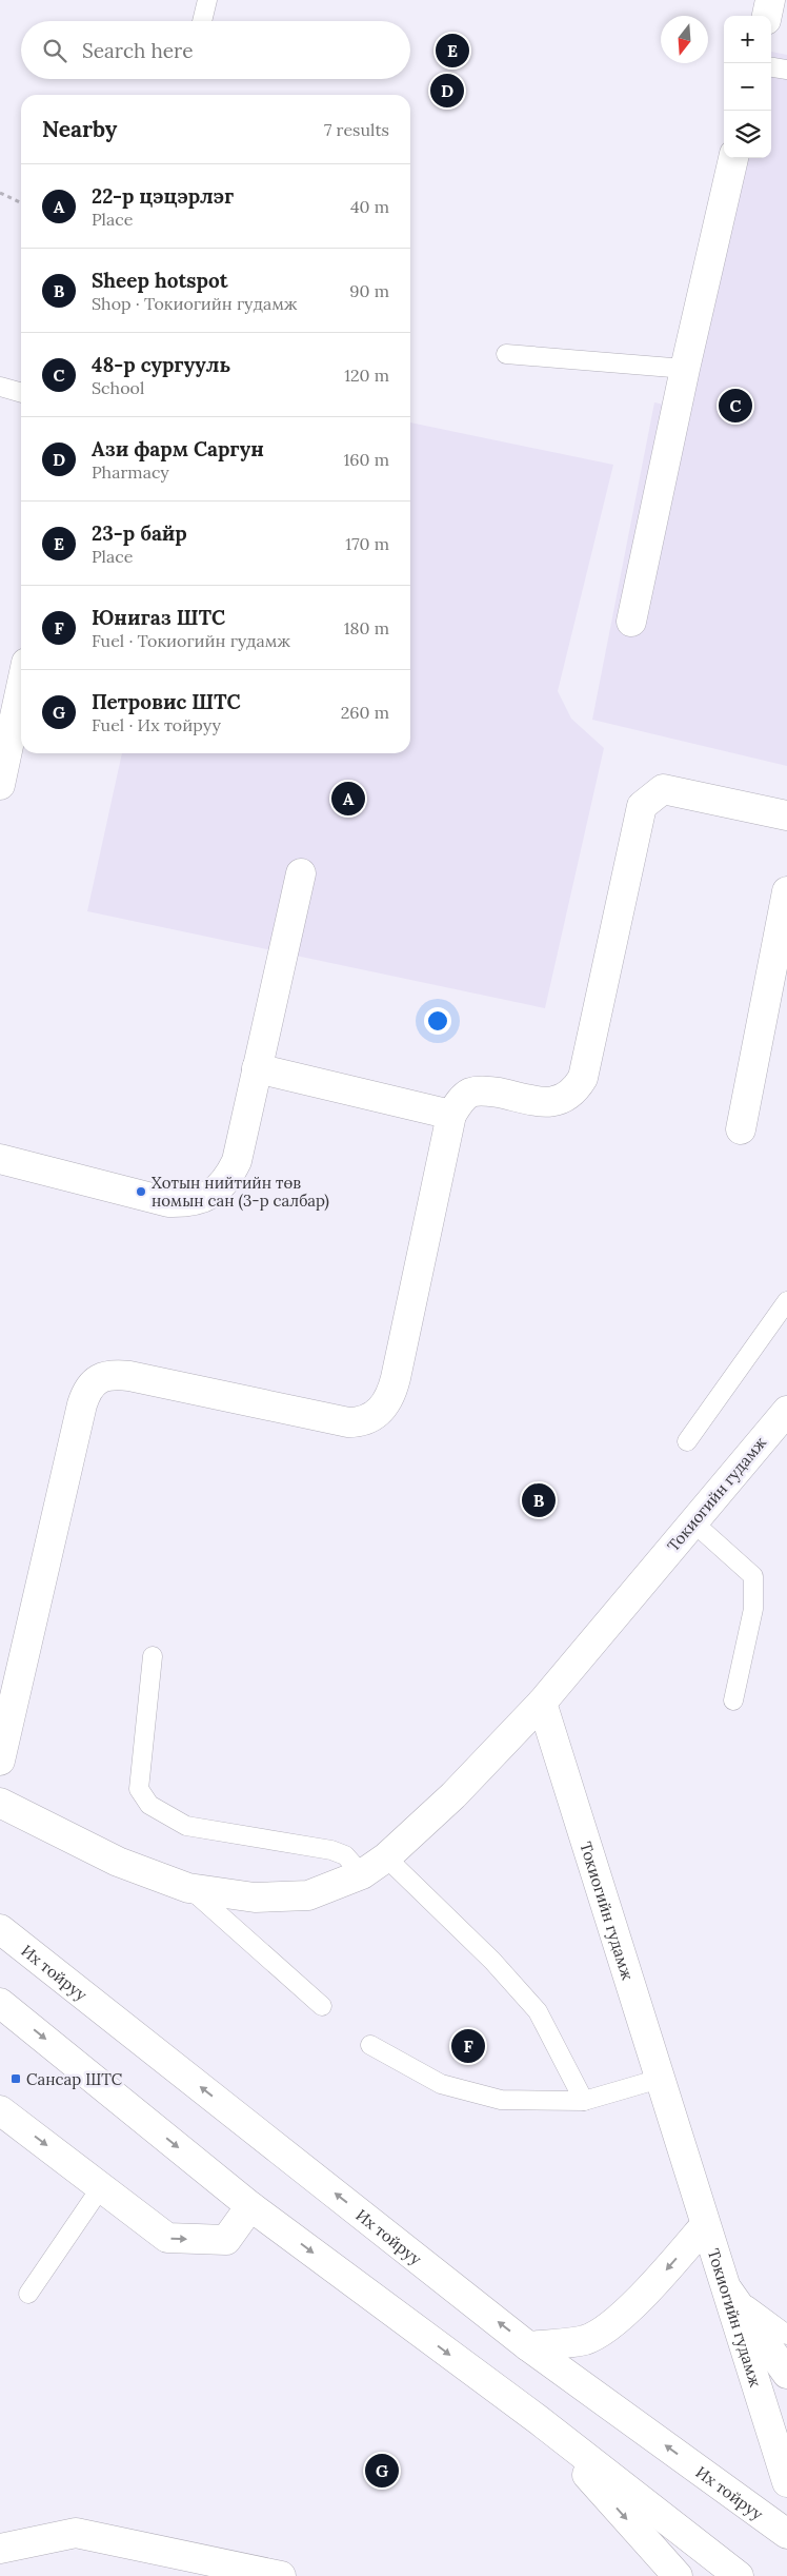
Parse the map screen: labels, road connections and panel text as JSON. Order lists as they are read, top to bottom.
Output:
{
  "streets": {
    "street": ["Токиогийн гудамж", "Их тойруу"]
  },
  "places": {
    "other": ["Хотын нийтийн төв номын сан (3-р салбар)"],
    "transit": ["Сансар ШТС"]
  },
  "north": "bottom",
  "page": {
    "map_buttons": ["+", "−"],
    "search": "Search here",
    "pins": [
      "E",
      "D",
      "C",
      "A",
      "B",
      "F",
      "G"
    ],
    "heading": ["Nearby", "7 results"],
    "list": [
      {
        "mark": "A",
        "name": "22-р цэцэрлэг",
        "note": "Place",
        "value": "40 m"
      },
      {
        "mark": "B",
        "name": "Sheep hotspot",
        "note": "Shop · Токиогийн гудамж",
        "value": "90 m"
      },
      {
        "mark": "C",
        "name": "48-р сургууль",
        "note": "School",
        "value": "120 m"
      },
      {
        "mark": "D",
        "name": "Ази фарм Саргун",
        "note": "Pharmacy",
        "value": "160 m"
      },
      {
        "mark": "E",
        "name": "23-р байр",
        "note": "Place",
        "value": "170 m"
      },
      {
        "mark": "F",
        "name": "Юнигаз ШТС",
        "note": "Fuel · Токиогийн гудамж",
        "value": "180 m"
      },
      {
        "mark": "G",
        "name": "Петровис ШТС",
        "note": "Fuel · Их тойруу",
        "value": "260 m"
      }
    ]
  }
}
